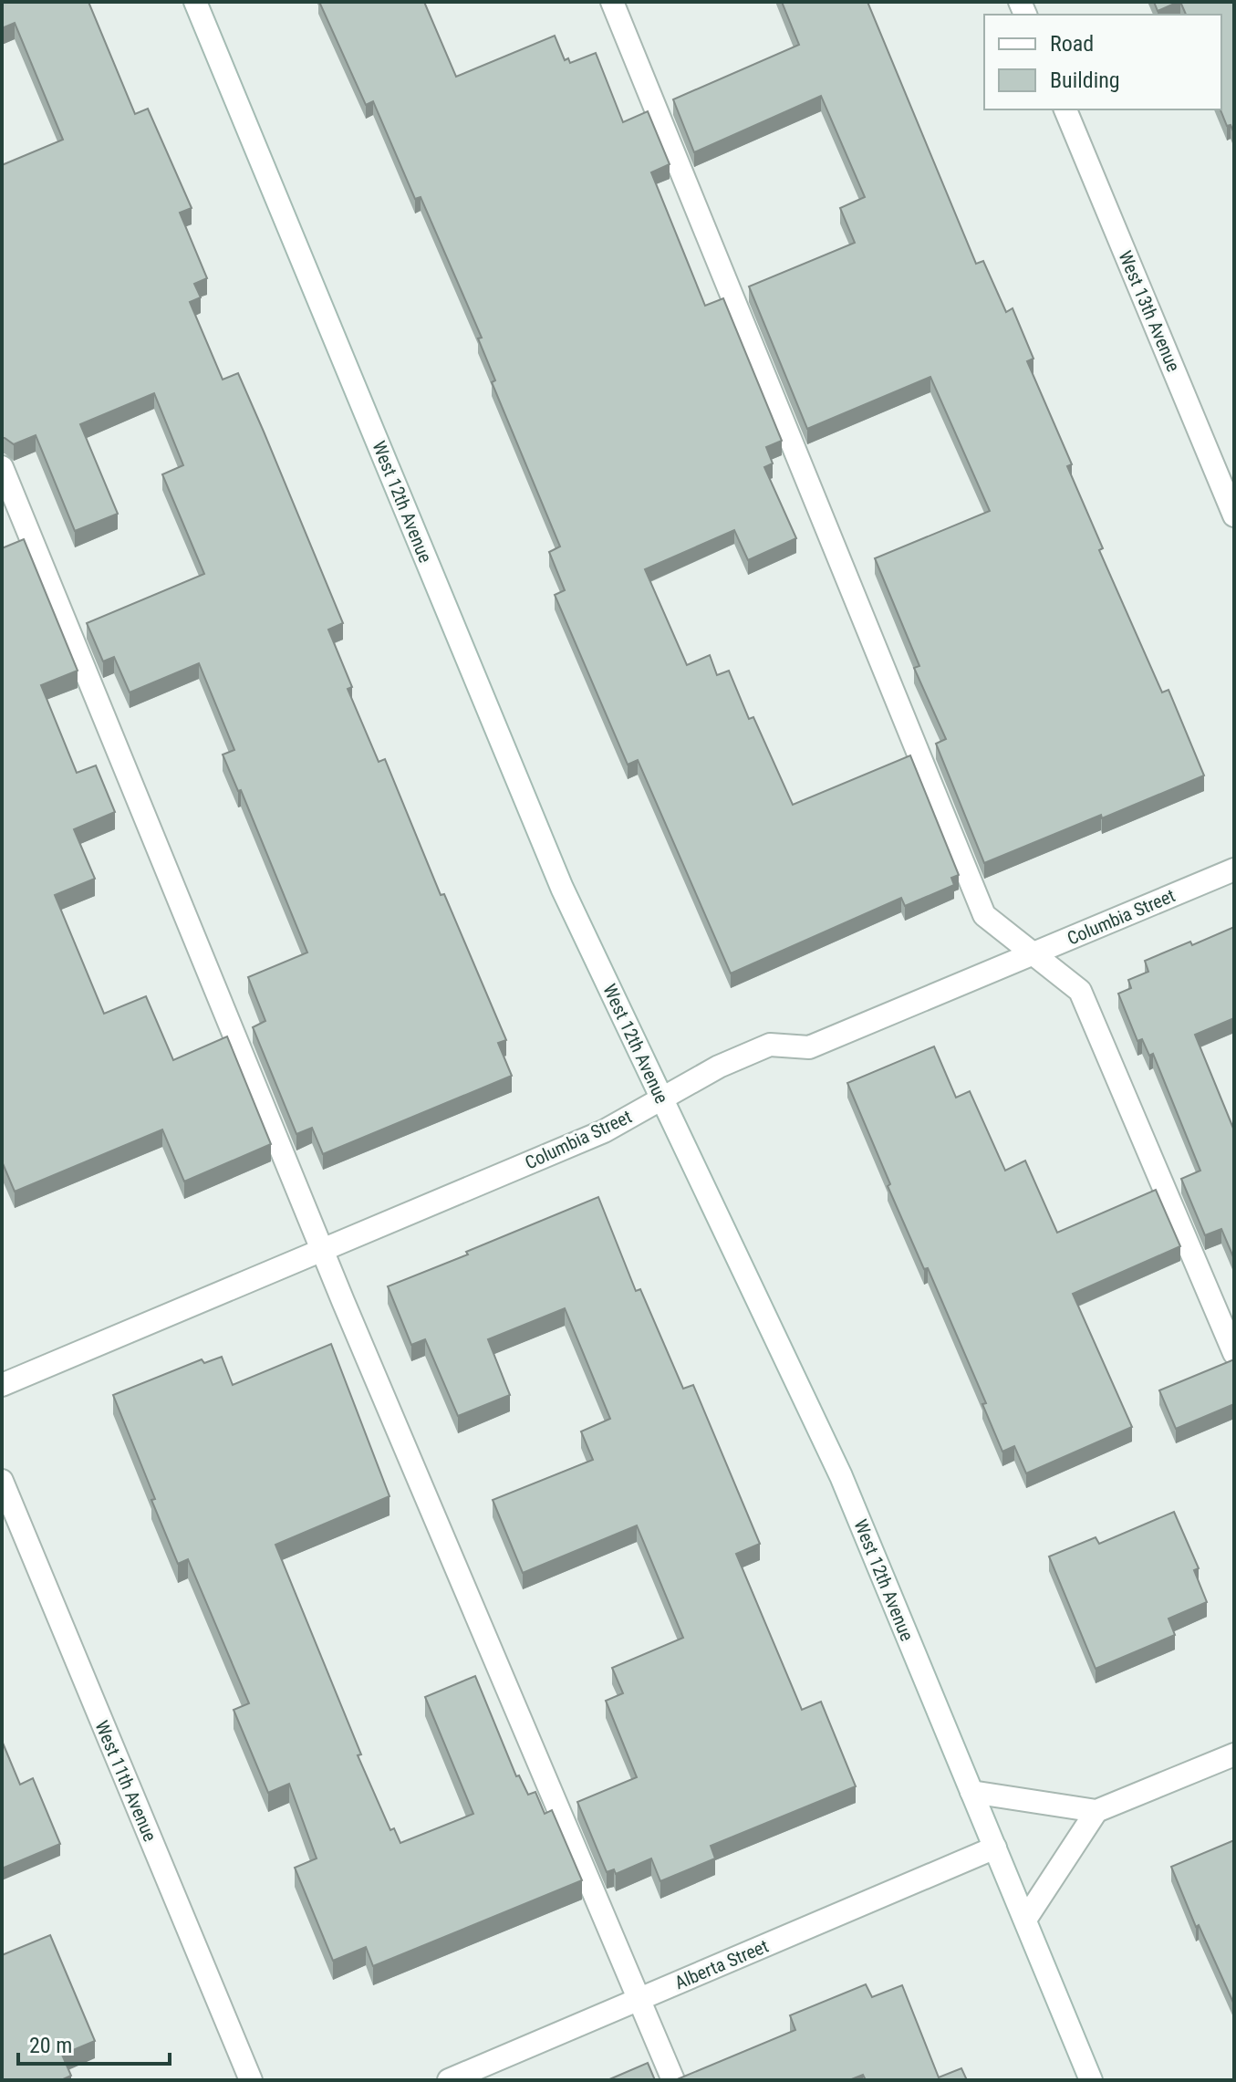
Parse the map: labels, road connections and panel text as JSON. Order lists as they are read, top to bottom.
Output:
{
  "streets": {
    "street": [
      "West 13th Avenue",
      "West 12th Avenue",
      "Columbia Street",
      "West 11th Avenue",
      "Alberta Street"
    ]
  },
  "crossings": [
    ["West 12th Avenue", "Columbia Street"],
    ["West 12th Avenue", "Alberta Street"]
  ],
  "legend": ["Road", "Building"],
  "scale_bar": "20 m"
}
